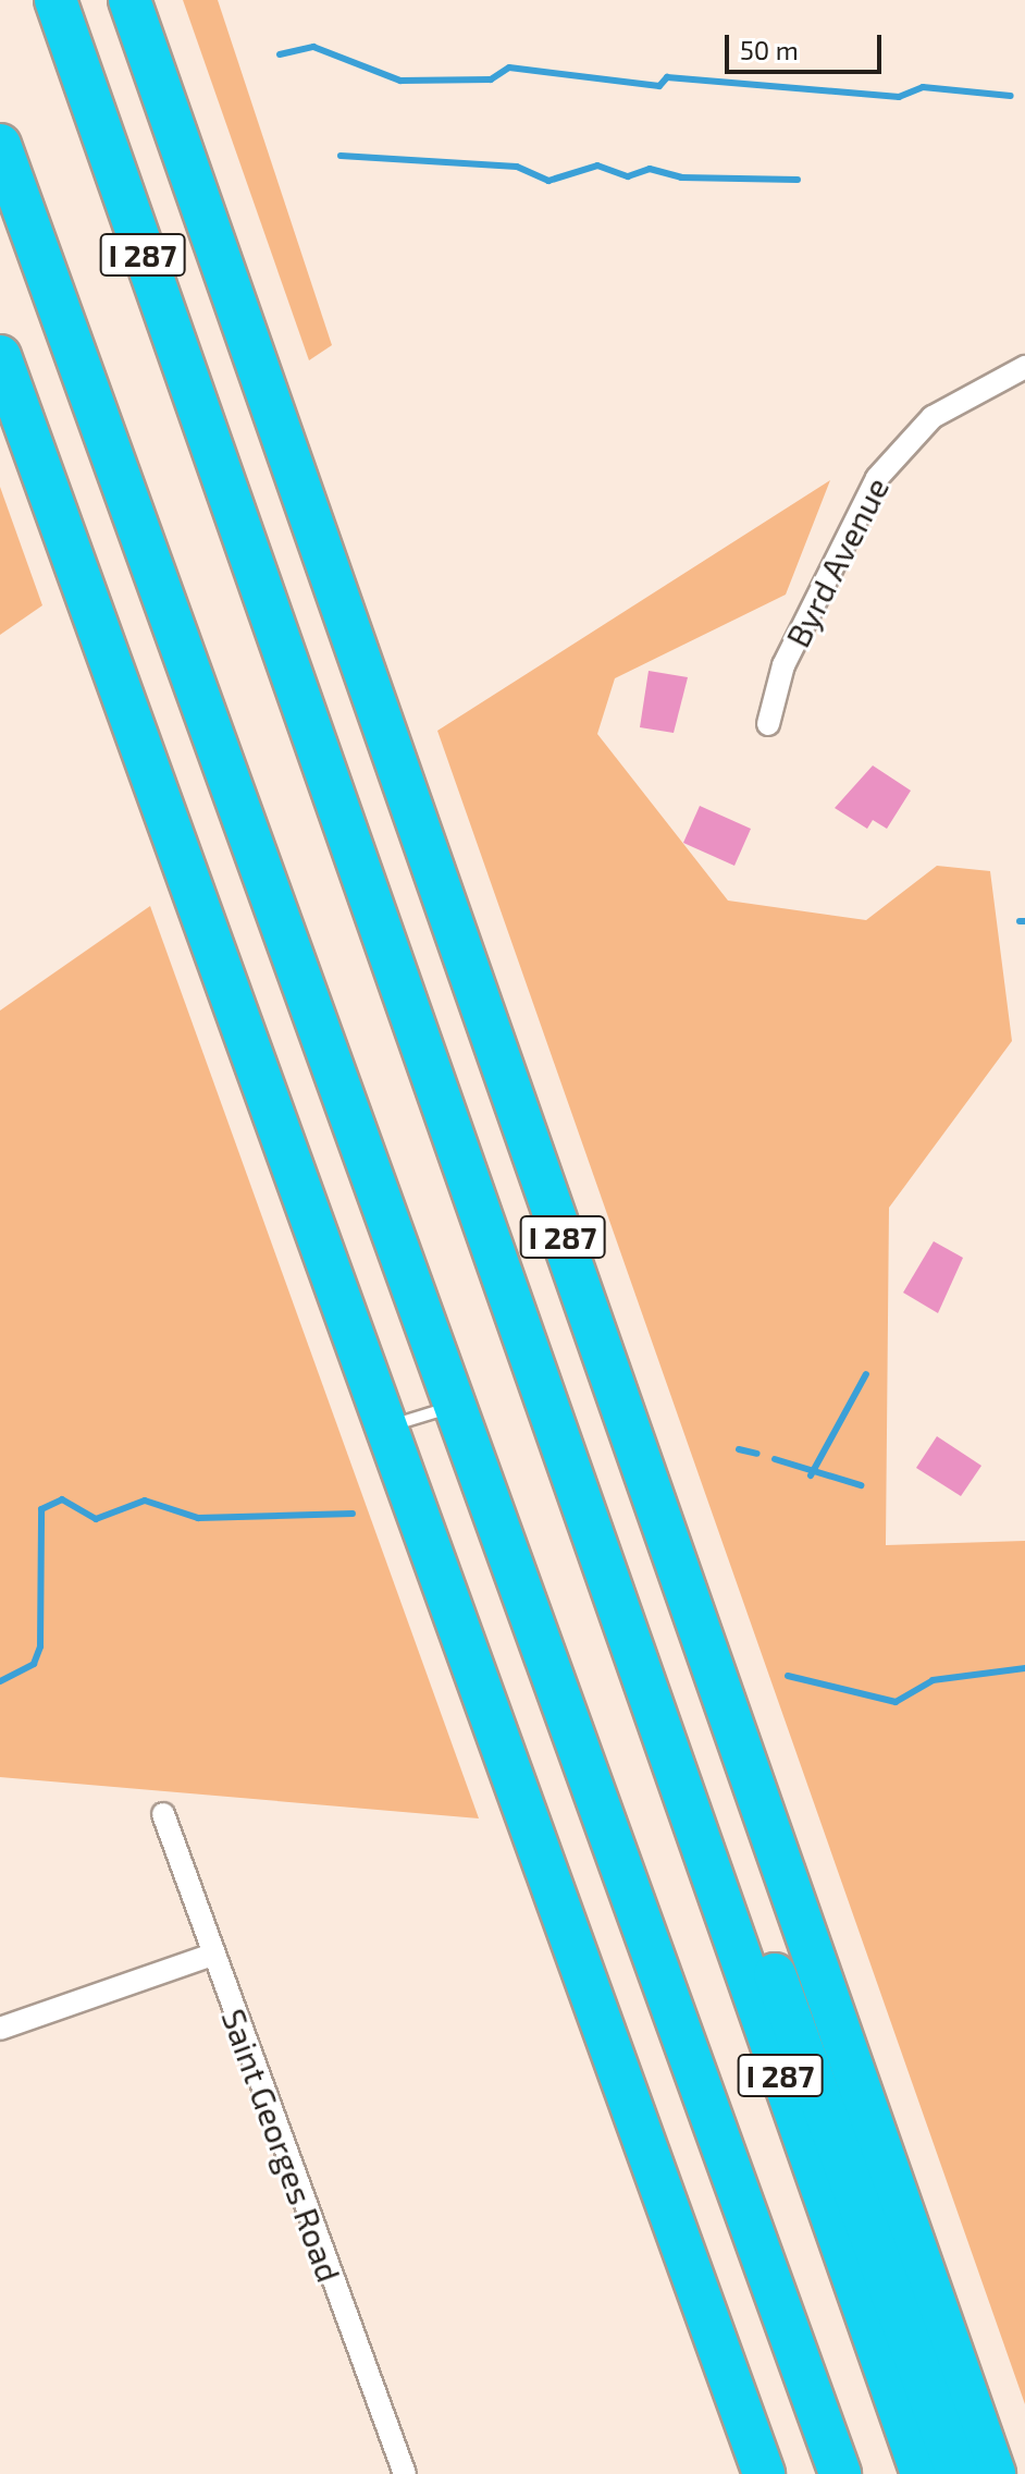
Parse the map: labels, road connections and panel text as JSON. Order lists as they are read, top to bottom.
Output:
{
  "streets": {
    "highway": ["I 287"],
    "street": ["Byrd Avenue", "Saint Georges Road"]
  },
  "scale_bar": "50 m"
}
